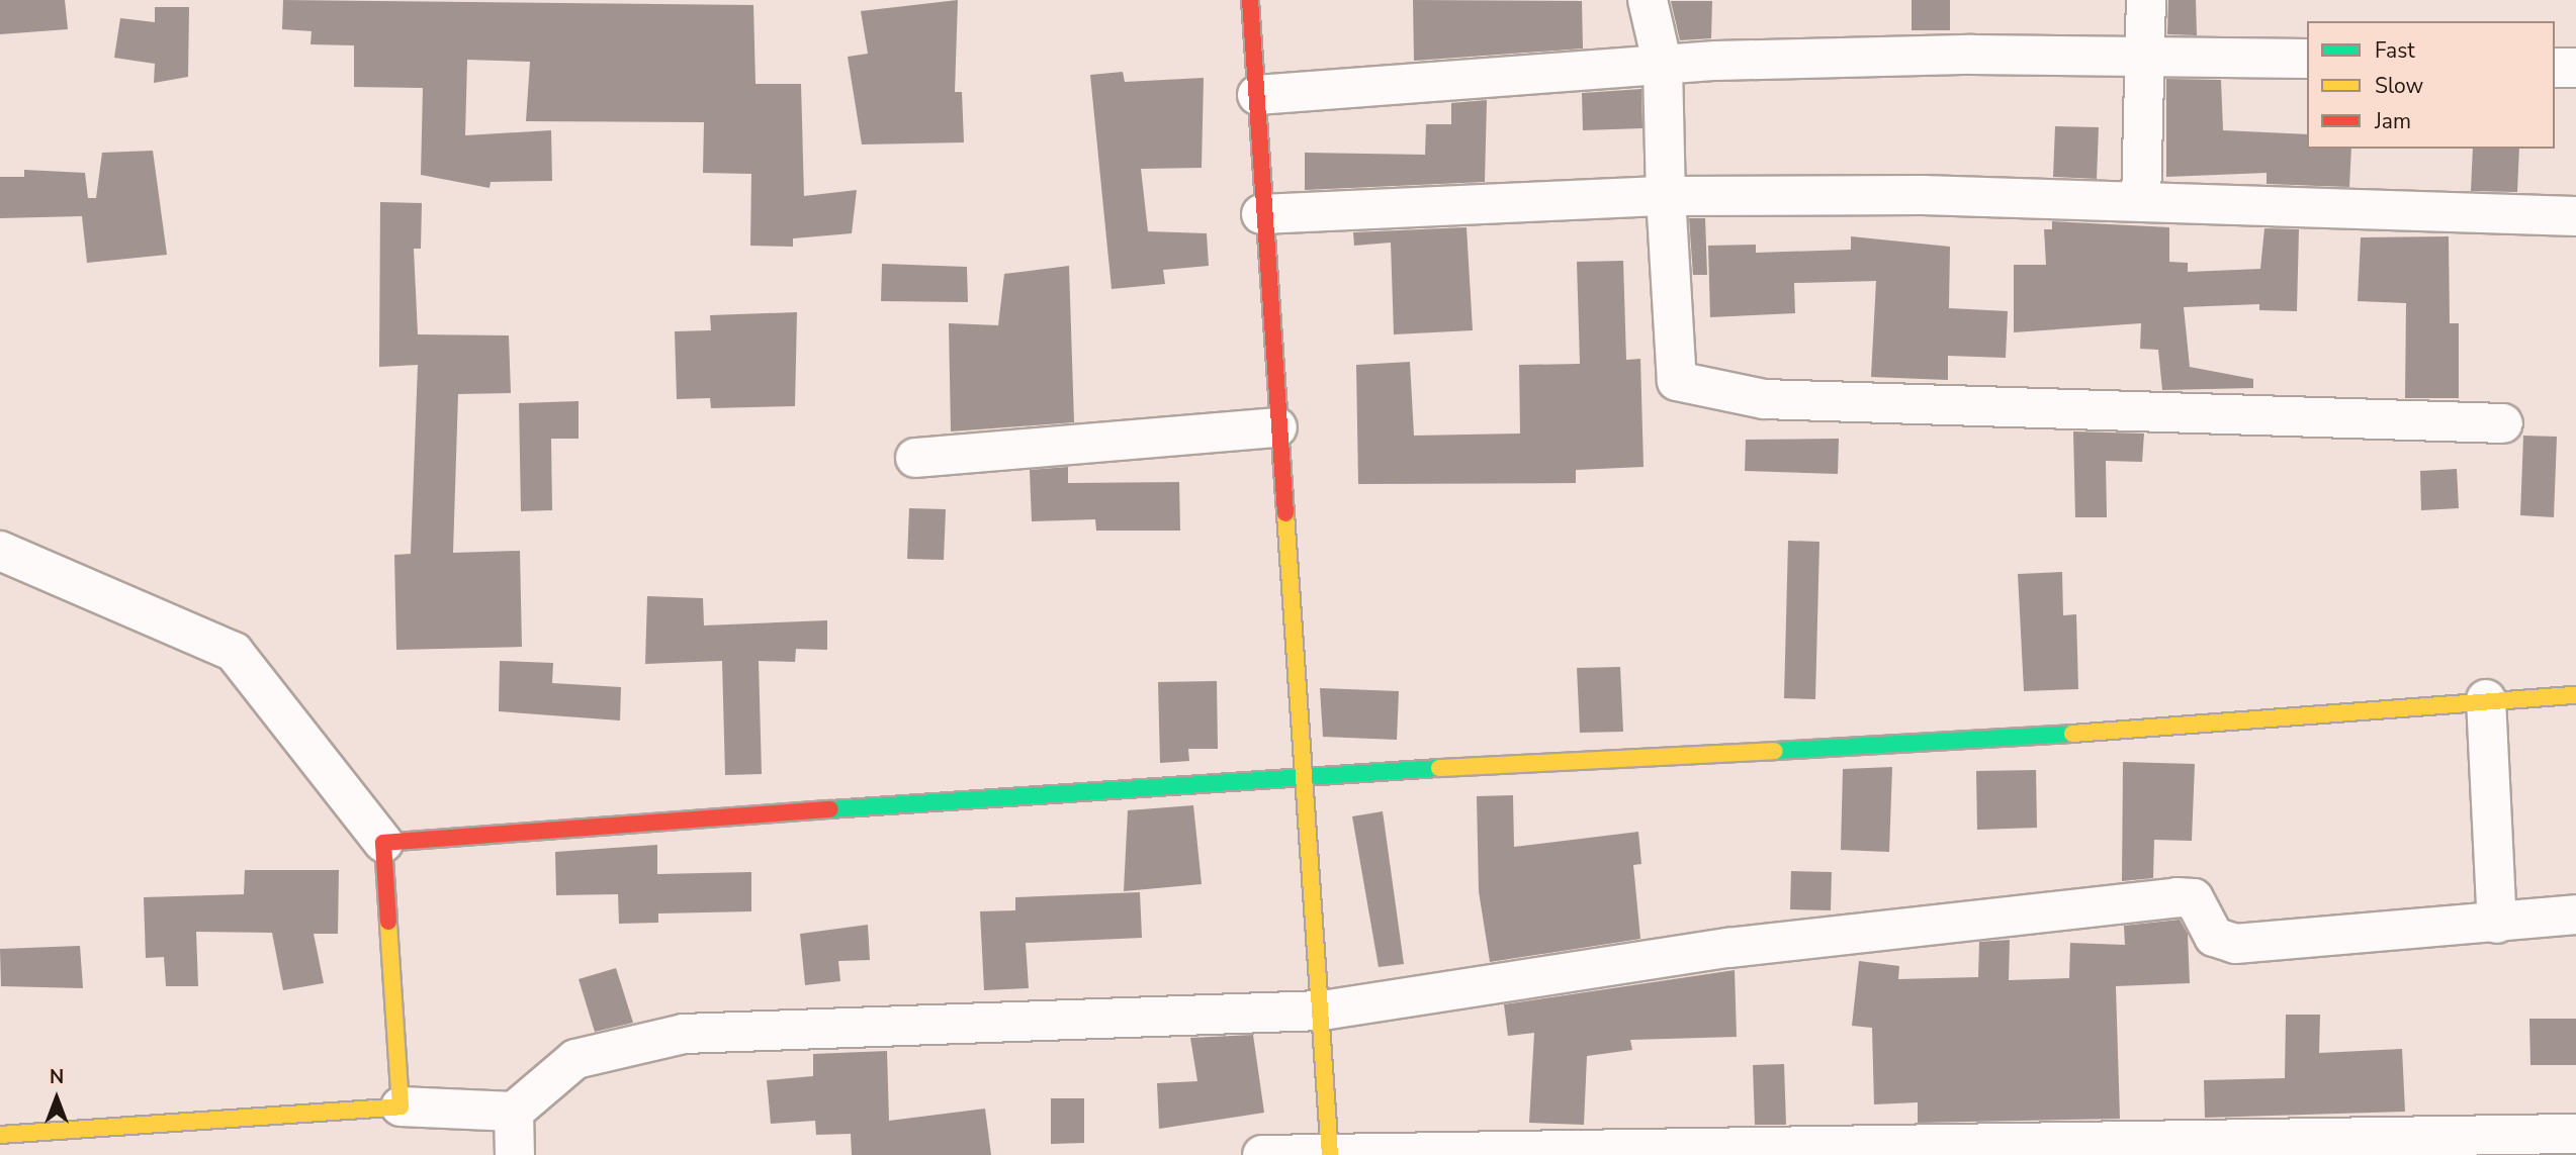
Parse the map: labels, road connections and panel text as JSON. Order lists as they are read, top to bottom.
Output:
{
  "legend": ["Fast", "Slow", "Jam"],
  "north": "top"
}
